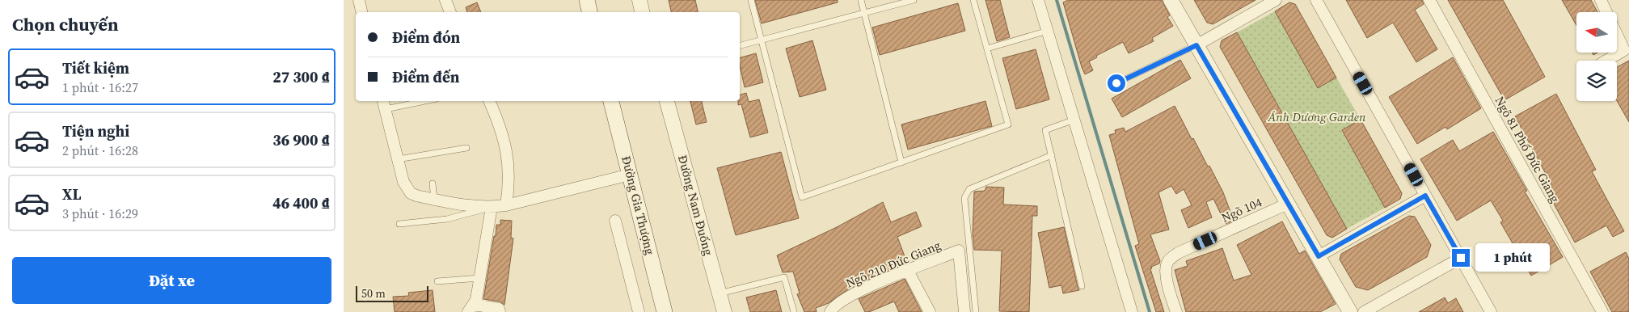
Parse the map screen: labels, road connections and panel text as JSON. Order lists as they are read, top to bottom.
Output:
{
  "streets": {
    "main road": ["Đường Gia Thượng"],
    "street": [
      "Ngõ 81 Phố Đức Giang",
      "Đường Nam Đuống",
      "Ngõ 104",
      "Ngõ 210 Đức Giang"
    ]
  },
  "parks": ["Ánh Dương Garden"],
  "scale_bar": "50 m",
  "north": "left",
  "page": {
    "heading": "Chọn chuyến",
    "banner": ["Điểm đón", "Điểm đến"],
    "list": [
      {
        "name": "Tiết kiệm",
        "note": "1 phút · 16:27",
        "value": "27 300 ₫"
      },
      {
        "name": "Tiện nghi",
        "note": "2 phút · 16:28",
        "value": "36 900 ₫"
      },
      {
        "name": "XL",
        "note": "3 phút · 16:29",
        "value": "46 400 ₫"
      }
    ],
    "bubble": "1 phút",
    "buttons": "Đặt xe",
    "scale": "50 m"
  }
}
